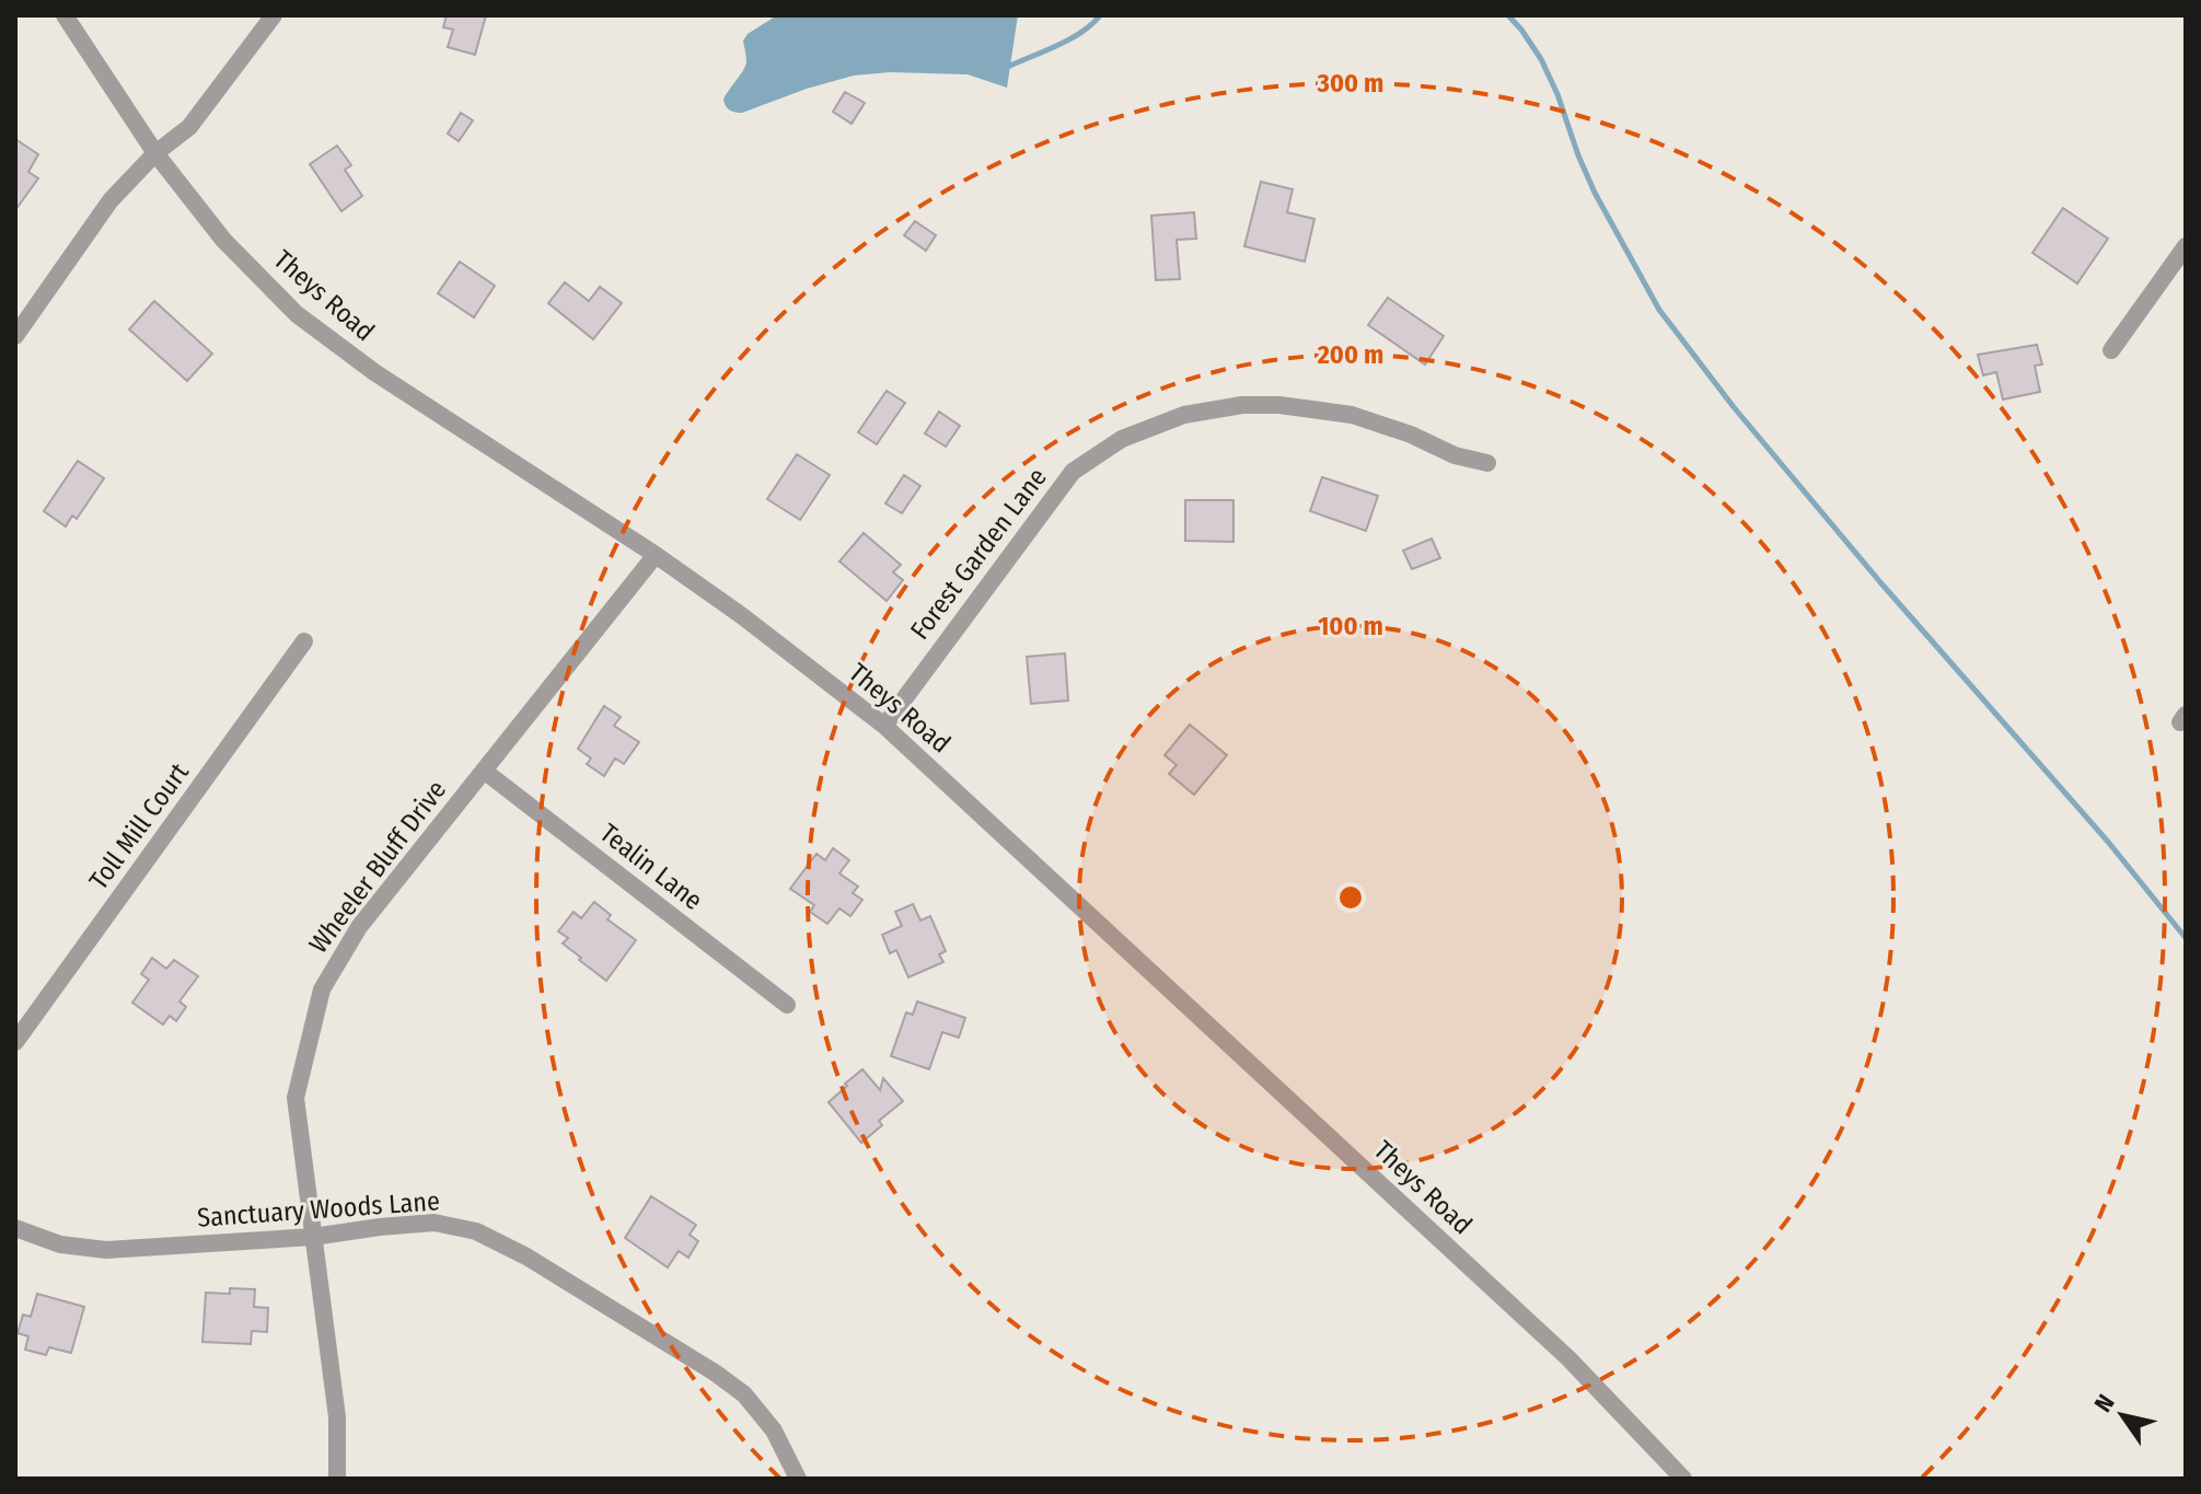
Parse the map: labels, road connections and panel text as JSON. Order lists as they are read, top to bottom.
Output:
{
  "streets": {
    "street": [
      "Theys Road",
      "Forest Garden Lane",
      "Toll Mill Court",
      "Wheeler Bluff Drive",
      "Tealin Lane",
      "Sanctuary Woods Lane"
    ]
  },
  "crossings": [
    ["Theys Road", "Forest Garden Lane"],
    ["Theys Road", "Wheeler Bluff Drive"],
    ["Wheeler Bluff Drive", "Tealin Lane"],
    ["Wheeler Bluff Drive", "Sanctuary Woods Lane"]
  ],
  "north": "top left",
  "rings": ["300 m", "200 m", "100 m"]
}
